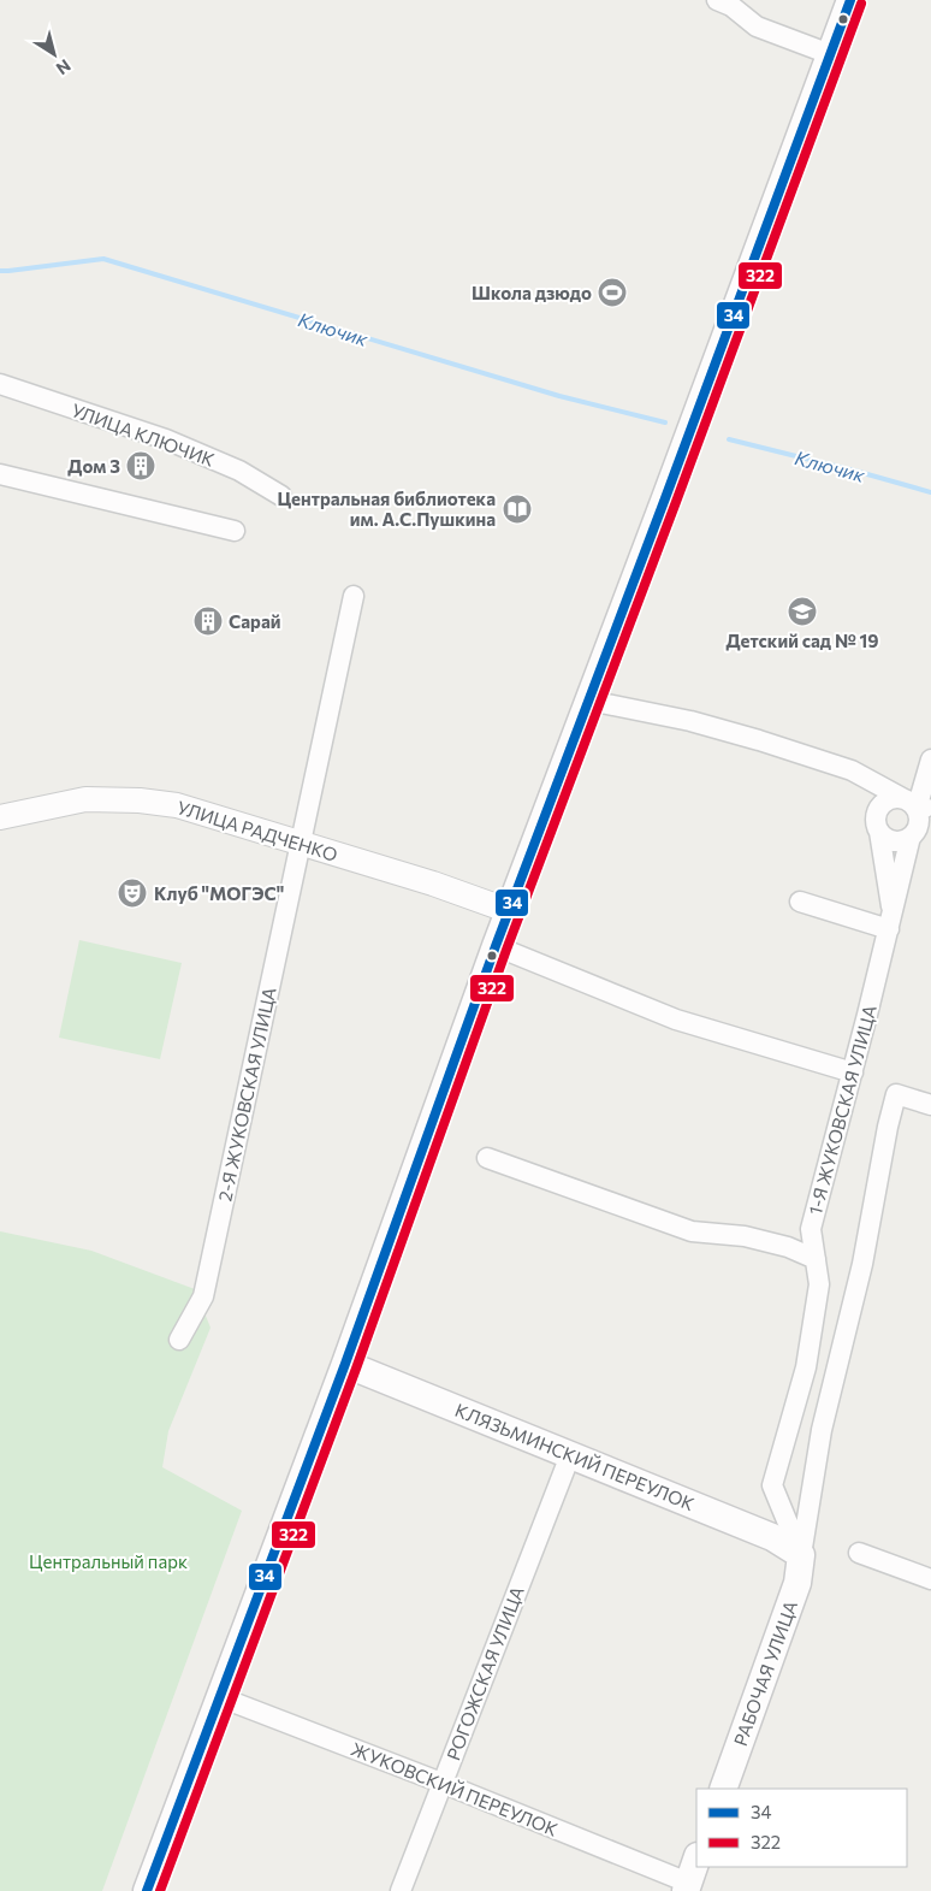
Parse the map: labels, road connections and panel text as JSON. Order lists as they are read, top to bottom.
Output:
{
  "streets": {
    "main road": ["КЛЯЗЬМИНСКИЙ ПЕРЕУЛОК", "РАБОЧАЯ УЛИЦА"],
    "street": [
      "УЛИЦА КЛЮЧИК",
      "УЛИЦА РАДЧЕНКО",
      "2-Я ЖУКОВСКАЯ УЛИЦА",
      "1-Я ЖУКОВСКАЯ УЛИЦА",
      "РОГОЖСКАЯ УЛИЦА",
      "ЖУКОВСКИЙ ПЕРЕУЛОК"
    ]
  },
  "crossings": [
    ["УЛИЦА РАДЧЕНКО", "2-Я ЖУКОВСКАЯ УЛИЦА"],
    ["1-Я ЖУКОВСКАЯ УЛИЦА", "КЛЯЗЬМИНСКИЙ ПЕРЕУЛОК"],
    ["1-Я ЖУКОВСКАЯ УЛИЦА", "РАБОЧАЯ УЛИЦА"],
    ["КЛЯЗЬМИНСКИЙ ПЕРЕУЛОК", "РОГОЖСКАЯ УЛИЦА"],
    ["КЛЯЗЬМИНСКИЙ ПЕРЕУЛОК", "РАБОЧАЯ УЛИЦА"],
    ["РОГОЖСКАЯ УЛИЦА", "ЖУКОВСКИЙ ПЕРЕУЛОК"]
  ],
  "water": ["Ключик"],
  "parks": ["Центральный парк"],
  "places": {
    "sports": ["Школа дзюдо"],
    "building": ["Дом 3", "Сарай"],
    "library": ["Центральная библиотека им. А.С.Пушкина"],
    "school or university": ["Детский сад № 19"],
    "theatre": ["Клуб \"МОГЭС\""]
  },
  "lines": ["transit line 34", "transit line 322"],
  "legend": ["34", "322"],
  "north": "bottom right"
}
